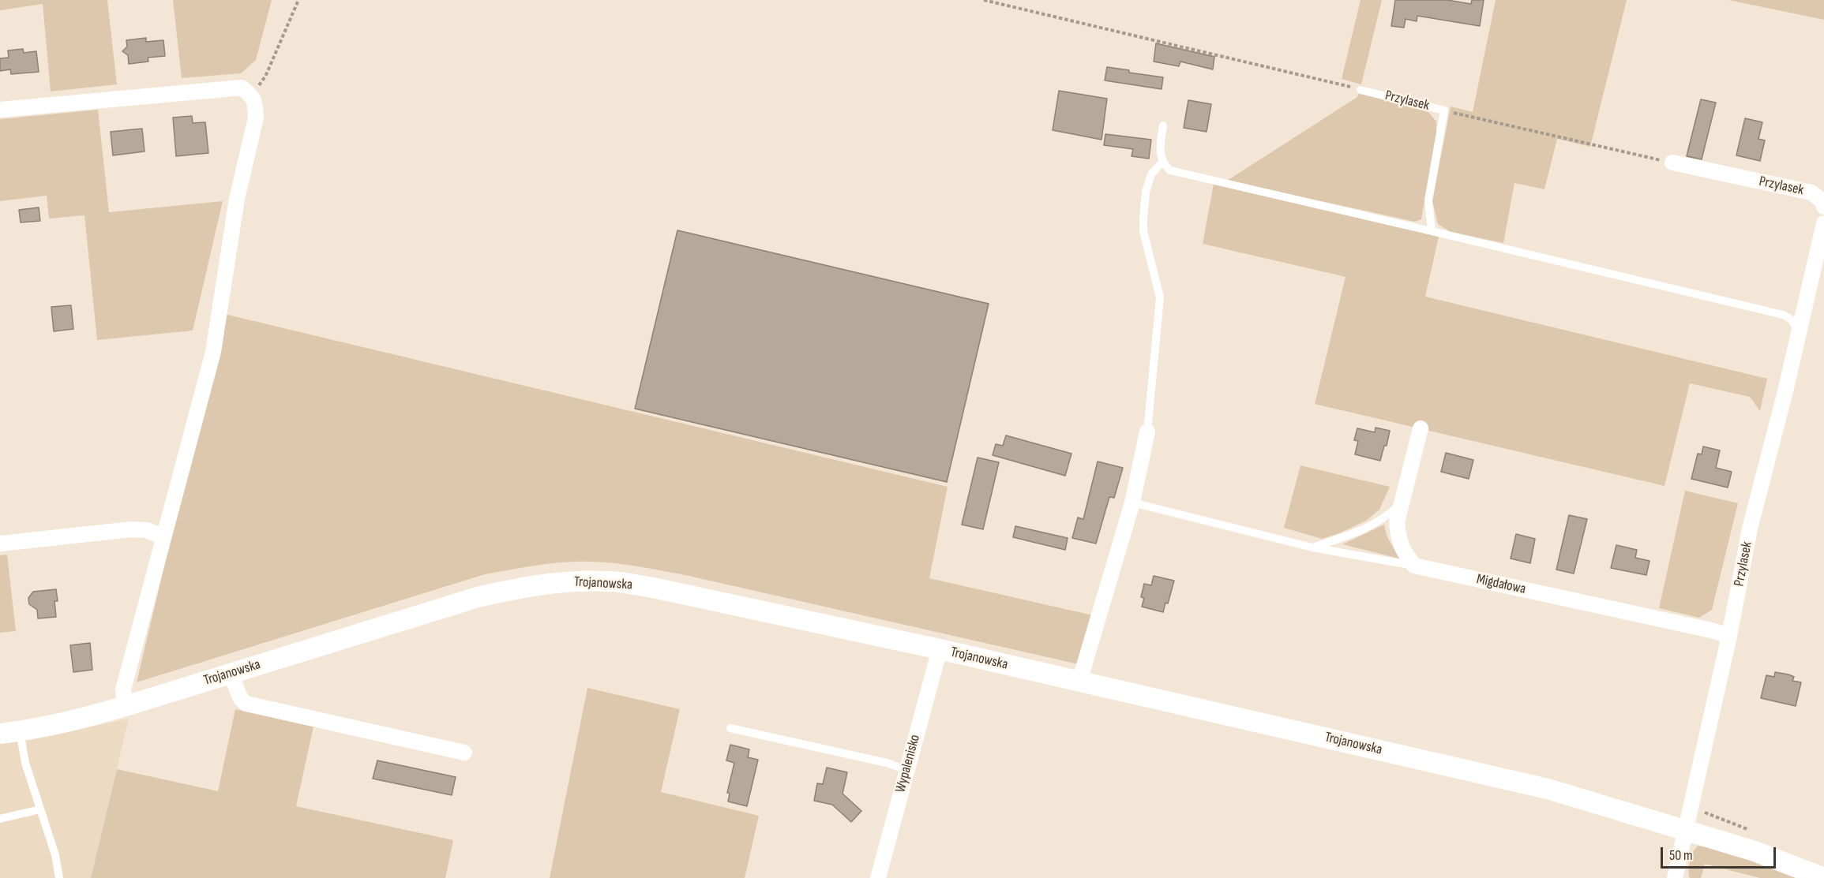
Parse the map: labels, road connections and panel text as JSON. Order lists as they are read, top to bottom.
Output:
{
  "streets": {
    "street": [
      "Przylasek",
      "Trojanowska",
      "Migdałowa",
      "Wypalenisko"
    ]
  },
  "crossings": [
    ["Przylasek", "Trojanowska"],
    ["Przylasek", "Migdałowa"],
    ["Trojanowska", "Wypalenisko"]
  ],
  "scale_bar": "50 m"
}
